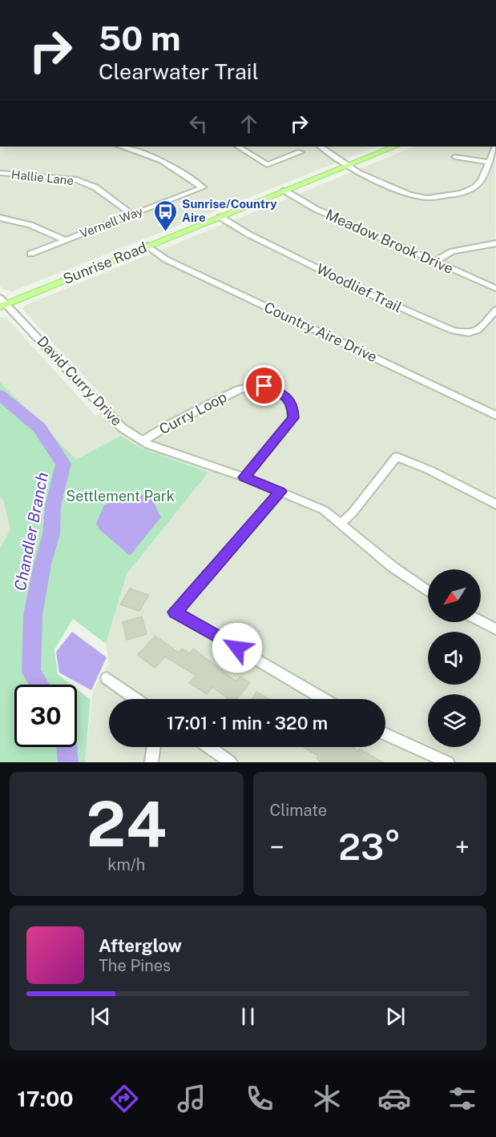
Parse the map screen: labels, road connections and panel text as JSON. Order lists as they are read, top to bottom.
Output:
{
  "streets": {
    "main road": ["Sunrise Road"],
    "street": [
      "Hallie Lane",
      "Vernell Way",
      "Meadow Brook Drive",
      "Woodlief Trail",
      "Country Aire Drive",
      "David Curry Drive",
      "Curry Loop"
    ]
  },
  "crossings": [
    ["Hallie Lane", "Vernell Way"],
    ["Meadow Brook Drive", "Sunrise Road"],
    ["Sunrise Road", "Woodlief Trail"],
    ["Sunrise Road", "Country Aire Drive"],
    ["Sunrise Road", "David Curry Drive"],
    ["David Curry Drive", "Curry Loop"]
  ],
  "water": ["Chandler Branch"],
  "parks": ["Settlement Park"],
  "places": {
    "bus stop": ["Sunrise/Country Aire"]
  },
  "north": "bottom left",
  "page": {
    "turn": ["50 m", "Clearwater Trail"],
    "limit": "30",
    "trip": "17:01 · 1 min · 320 m",
    "tile": [
      ["24", "km/h"],
      "Climate"
    ],
    "heat": ["−", "23°", "+"],
    "song": ["Afterglow", "The Pines"],
    "tabs": "17:00"
  }
}
